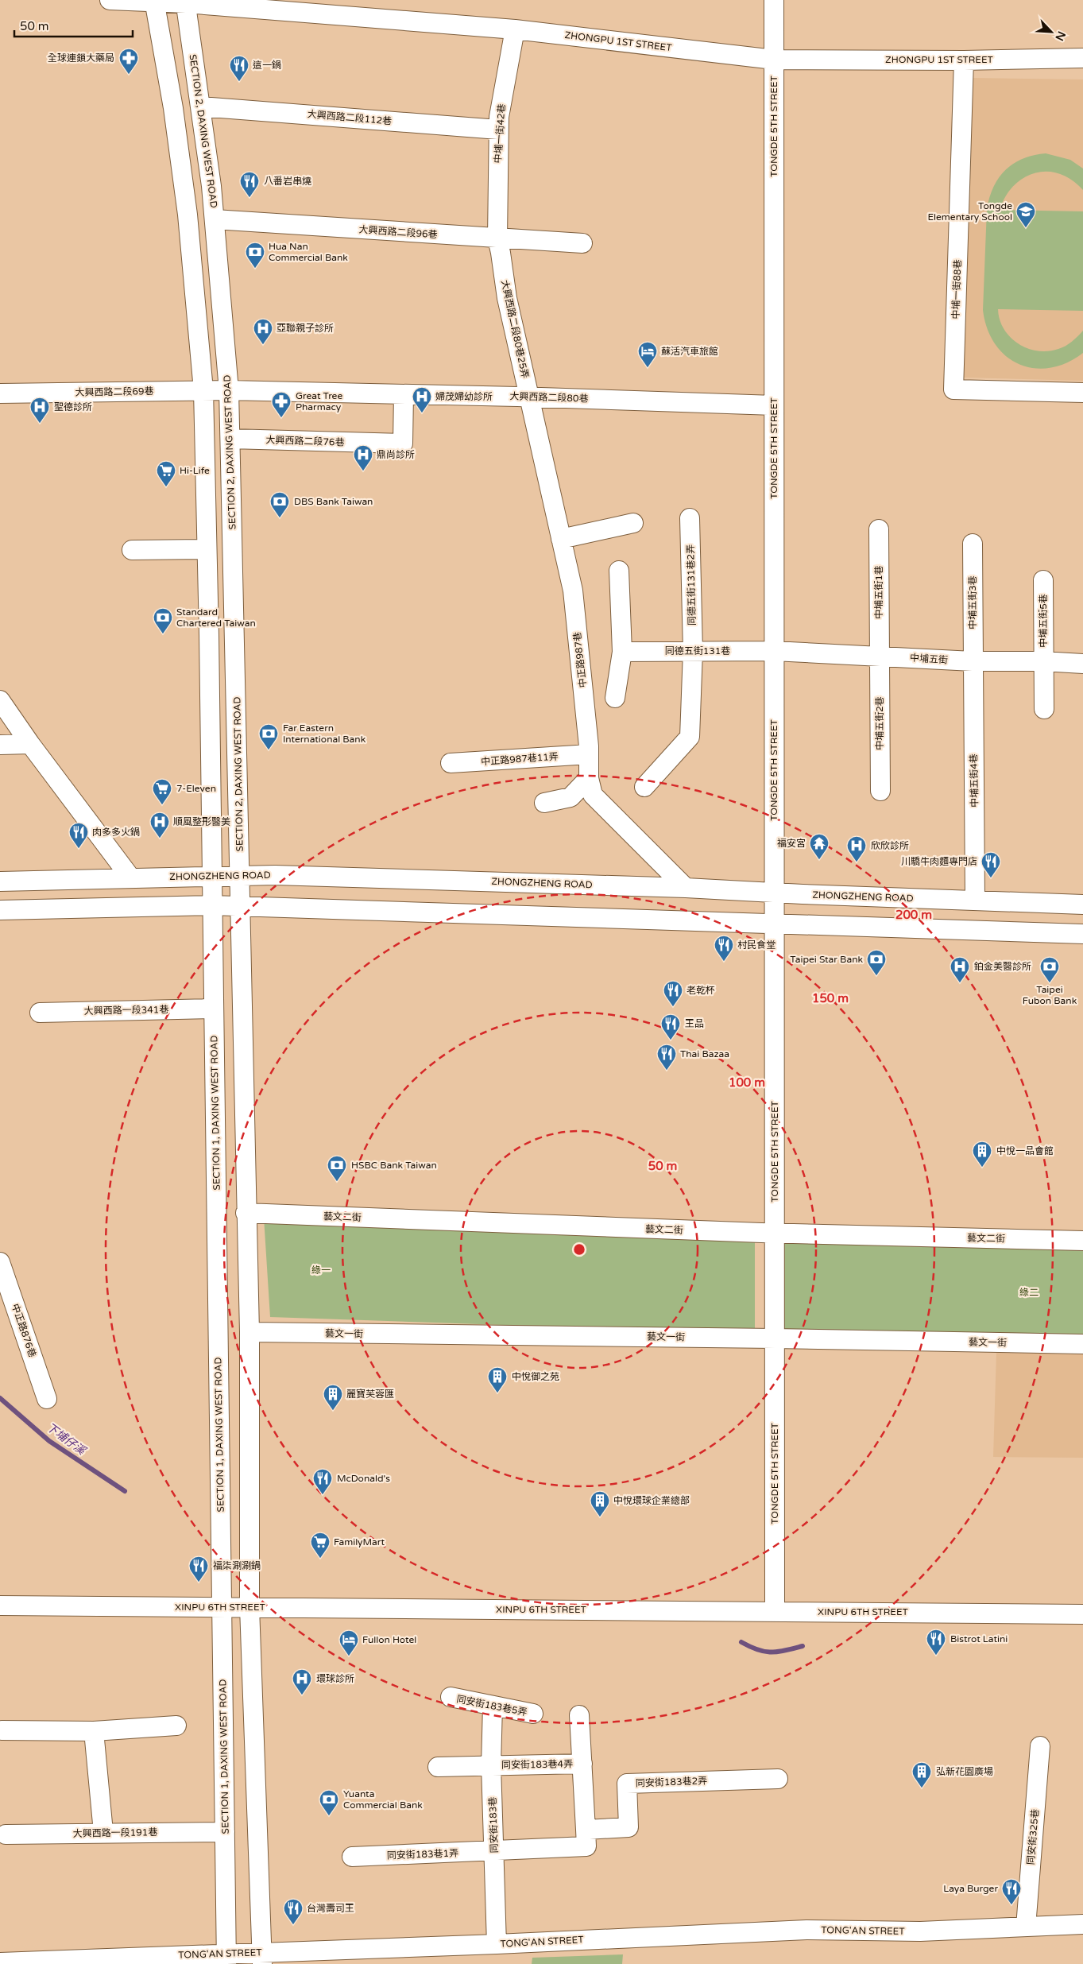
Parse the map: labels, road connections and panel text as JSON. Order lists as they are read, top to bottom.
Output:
{
  "streets": {
    "street": [
      "ZHONGPU 1ST STREET",
      "大興西路二段112巷",
      "TONGDE 5TH STREET",
      "SECTION 2, DAXING WEST ROAD",
      "中埔一街42巷",
      "大興西路二段96巷",
      "中埔一街88巷",
      "大興西路二段80巷25弄",
      "大興西路二段69巷",
      "大興西路二段80巷",
      "大興西路二段76巷",
      "同德五街131巷2弄",
      "中埔五街1巷",
      "中埔五街3巷",
      "中埔五街5巷",
      "同德五街131巷",
      "中埔五街",
      "中正路987巷",
      "中埔五街2巷",
      "中正路987巷11弄",
      "中埔五街4巷",
      "ZHONGZHENG ROAD",
      "大興西路一段341巷",
      "SECTION 1, DAXING WEST ROAD",
      "藝文二街",
      "中正路876巷",
      "藝文一街",
      "XINPU 6TH STREET",
      "同安街183巷5弄",
      "同安街183巷4弄",
      "同安街183巷2弄",
      "同安街183巷",
      "大興西路一段191巷",
      "同安街325巷",
      "同安街183巷1弄",
      "TONG'AN STREET"
    ]
  },
  "crossings": [
    ["ZHONGPU 1ST STREET", "TONGDE 5TH STREET"],
    ["ZHONGPU 1ST STREET", "SECTION 2, DAXING WEST ROAD"],
    ["ZHONGPU 1ST STREET", "中埔一街42巷"],
    ["ZHONGPU 1ST STREET", "中埔一街88巷"],
    ["大興西路二段112巷", "SECTION 2, DAXING WEST ROAD"],
    ["大興西路二段112巷", "中埔一街42巷"],
    ["TONGDE 5TH STREET", "大興西路二段80巷"],
    ["TONGDE 5TH STREET", "同德五街131巷"],
    ["TONGDE 5TH STREET", "中埔五街"],
    ["TONGDE 5TH STREET", "ZHONGZHENG ROAD"],
    ["TONGDE 5TH STREET", "藝文二街"],
    ["TONGDE 5TH STREET", "藝文一街"],
    ["TONGDE 5TH STREET", "XINPU 6TH STREET"],
    ["SECTION 2, DAXING WEST ROAD", "大興西路二段96巷"],
    ["SECTION 2, DAXING WEST ROAD", "大興西路二段69巷"],
    ["SECTION 2, DAXING WEST ROAD", "大興西路二段80巷"],
    ["SECTION 2, DAXING WEST ROAD", "大興西路二段76巷"],
    ["SECTION 2, DAXING WEST ROAD", "ZHONGZHENG ROAD"],
    ["中埔一街42巷", "大興西路二段96巷"],
    ["中埔一街42巷", "大興西路二段80巷25弄"],
    ["大興西路二段96巷", "大興西路二段80巷25弄"],
    ["大興西路二段80巷25弄", "大興西路二段80巷"],
    ["大興西路二段80巷25弄", "中正路987巷"],
    ["大興西路二段69巷", "大興西路二段80巷"],
    ["大興西路二段80巷", "大興西路二段76巷"],
    ["大興西路二段80巷", "中正路987巷"],
    ["同德五街131巷2弄", "同德五街131巷"],
    ["中埔五街1巷", "中埔五街"],
    ["中埔五街1巷", "中埔五街2巷"],
    ["中埔五街3巷", "中埔五街"],
    ["中埔五街3巷", "中埔五街4巷"],
    ["中埔五街5巷", "中埔五街"],
    ["同德五街131巷", "中埔五街"],
    ["中埔五街", "中埔五街2巷"],
    ["中埔五街", "中埔五街4巷"],
    ["中正路987巷", "中正路987巷11弄"],
    ["中正路987巷", "ZHONGZHENG ROAD"],
    ["中埔五街4巷", "ZHONGZHENG ROAD"],
    ["大興西路一段341巷", "SECTION 1, DAXING WEST ROAD"],
    ["SECTION 1, DAXING WEST ROAD", "XINPU 6TH STREET"],
    ["SECTION 1, DAXING WEST ROAD", "大興西路一段191巷"],
    ["SECTION 1, DAXING WEST ROAD", "TONG'AN STREET"],
    ["同安街183巷5弄", "同安街183巷"],
    ["同安街183巷4弄", "同安街183巷"],
    ["同安街183巷", "同安街183巷1弄"],
    ["同安街183巷", "TONG'AN STREET"],
    ["同安街325巷", "TONG'AN STREET"]
  ],
  "water": ["下埔仔溪"],
  "parks": ["綠一", "綠二"],
  "places": {
    "pharmacy": ["全球連鎖大藥局", "Great Tree Pharmacy"],
    "restaurant": [
      "這一鍋",
      "八番岩串燒",
      "肉多多火鍋",
      "川驕牛肉麵專門店",
      "村民食堂",
      "老乾杯",
      "王品",
      "Thai Bazaa",
      "McDonald's",
      "福柒涮涮鍋",
      "Bistrot Latini",
      "Laya Burger",
      "台灣壽司王"
    ],
    "school or university": ["Tongde Elementary School"],
    "bank": [
      "Hua Nan Commercial Bank",
      "DBS Bank Taiwan",
      "Standard Chartered Taiwan",
      "Far Eastern International Bank",
      "Taipei Star Bank",
      "Taipei Fubon Bank",
      "HSBC Bank Taiwan",
      "Yuanta Commercial Bank"
    ],
    "hospital": [
      "亞聯親子診所",
      "婦茂婦幼診所",
      "聖德診所",
      "鼎尚診所",
      "順風整形醫美",
      "欣欣診所",
      "鉑金美醫診所",
      "環球診所"
    ],
    "hotel": ["蘇活汽車旅館", "Fullon Hotel"],
    "supermarket": ["Hi-Life", "7-Eleven", "FamilyMart"],
    "temple": ["福安宮"],
    "building": [
      "中悅一品會館",
      "中悅御之苑",
      "麗寶芙蓉匯",
      "中悅環球企業總部",
      "弘新花園廣場"
    ]
  },
  "scale_bar": "50 m",
  "north": "bottom right",
  "rings": [
    "200 m",
    "150 m",
    "100 m",
    "50 m"
  ]
}
